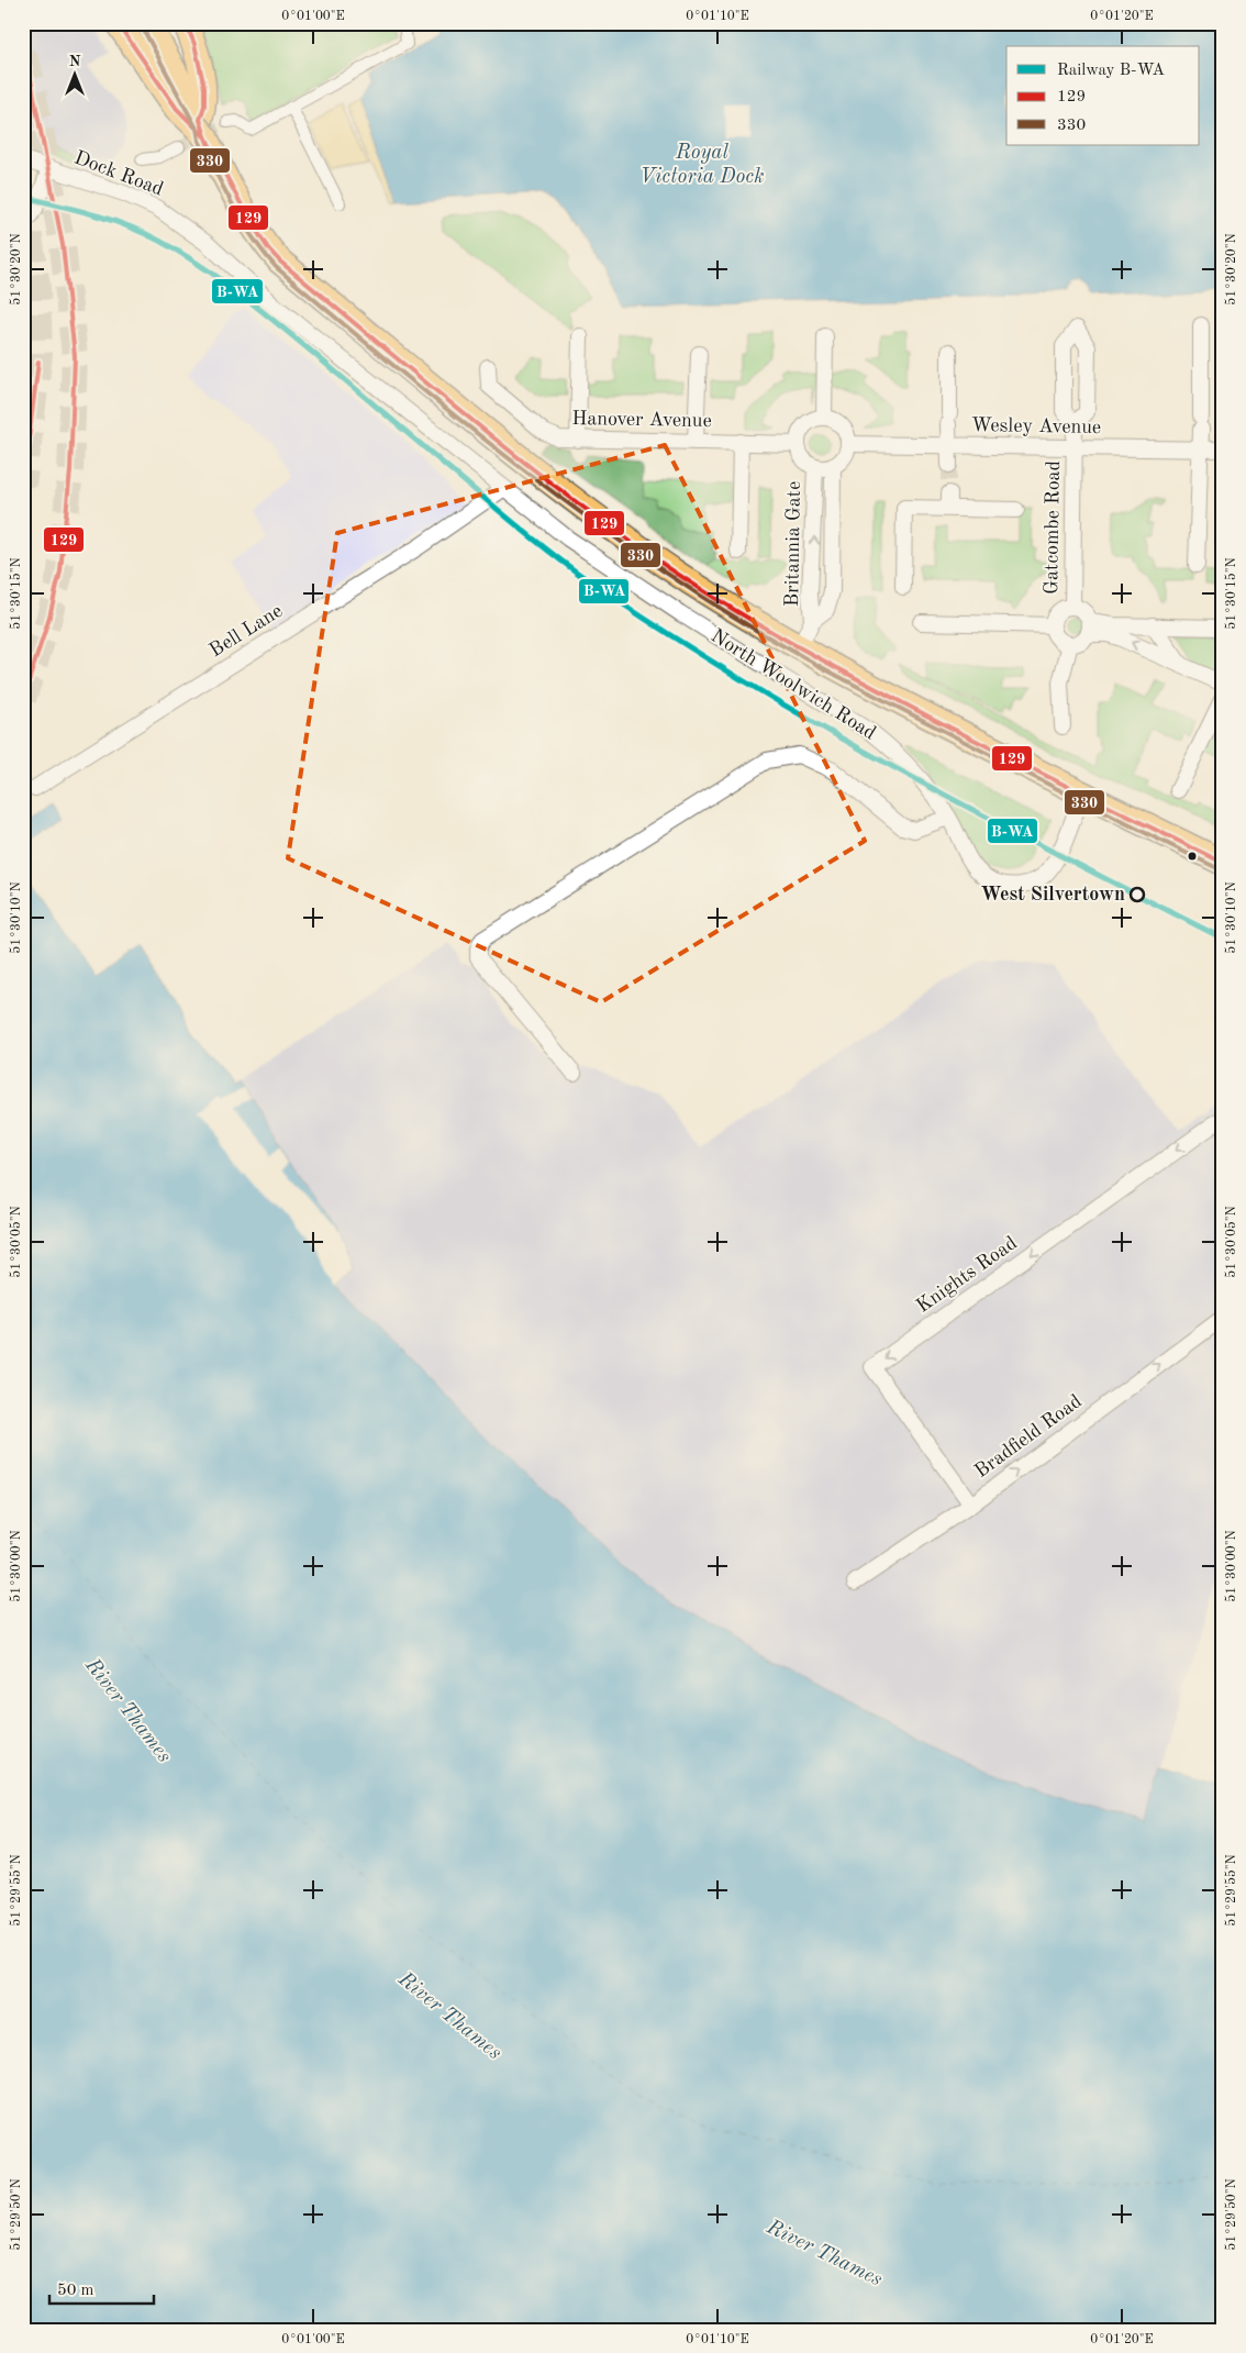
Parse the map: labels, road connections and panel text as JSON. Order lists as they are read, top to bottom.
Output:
{
  "streets": {
    "street": [
      "Dock Road",
      "Hanover Avenue",
      "Wesley Avenue",
      "Gatcombe Road",
      "Britannia Gate",
      "Bell Lane",
      "North Woolwich Road",
      "Knights Road",
      "Bradfield Road"
    ]
  },
  "crossings": [
    ["Dock Road", "North Woolwich Road"],
    ["Hanover Avenue", "Wesley Avenue"],
    ["Hanover Avenue", "Britannia Gate"],
    ["Wesley Avenue", "Gatcombe Road"],
    ["Wesley Avenue", "Britannia Gate"],
    ["Bell Lane", "North Woolwich Road"],
    ["Knights Road", "Bradfield Road"]
  ],
  "one_way": ["Bradfield Road"],
  "water": ["Royal Victoria Dock", "River Thames"],
  "places": ["West Silvertown"],
  "lines": ["transit line 129", "transit line 330", "rail line B-WA"],
  "legend": ["Railway B-WA", "129", "330"],
  "scale_bar": "50 m",
  "north": "top",
  "coordinates": [
    "0°01'00\"E",
    "0°01'10\"E",
    "0°01'20\"E",
    "51°30'20\"N",
    "51°30'15\"N",
    "51°30'10\"N",
    "51°30'05\"N",
    "51°30'00\"N",
    "51°29'55\"N",
    "51°29'50\"N"
  ]
}
